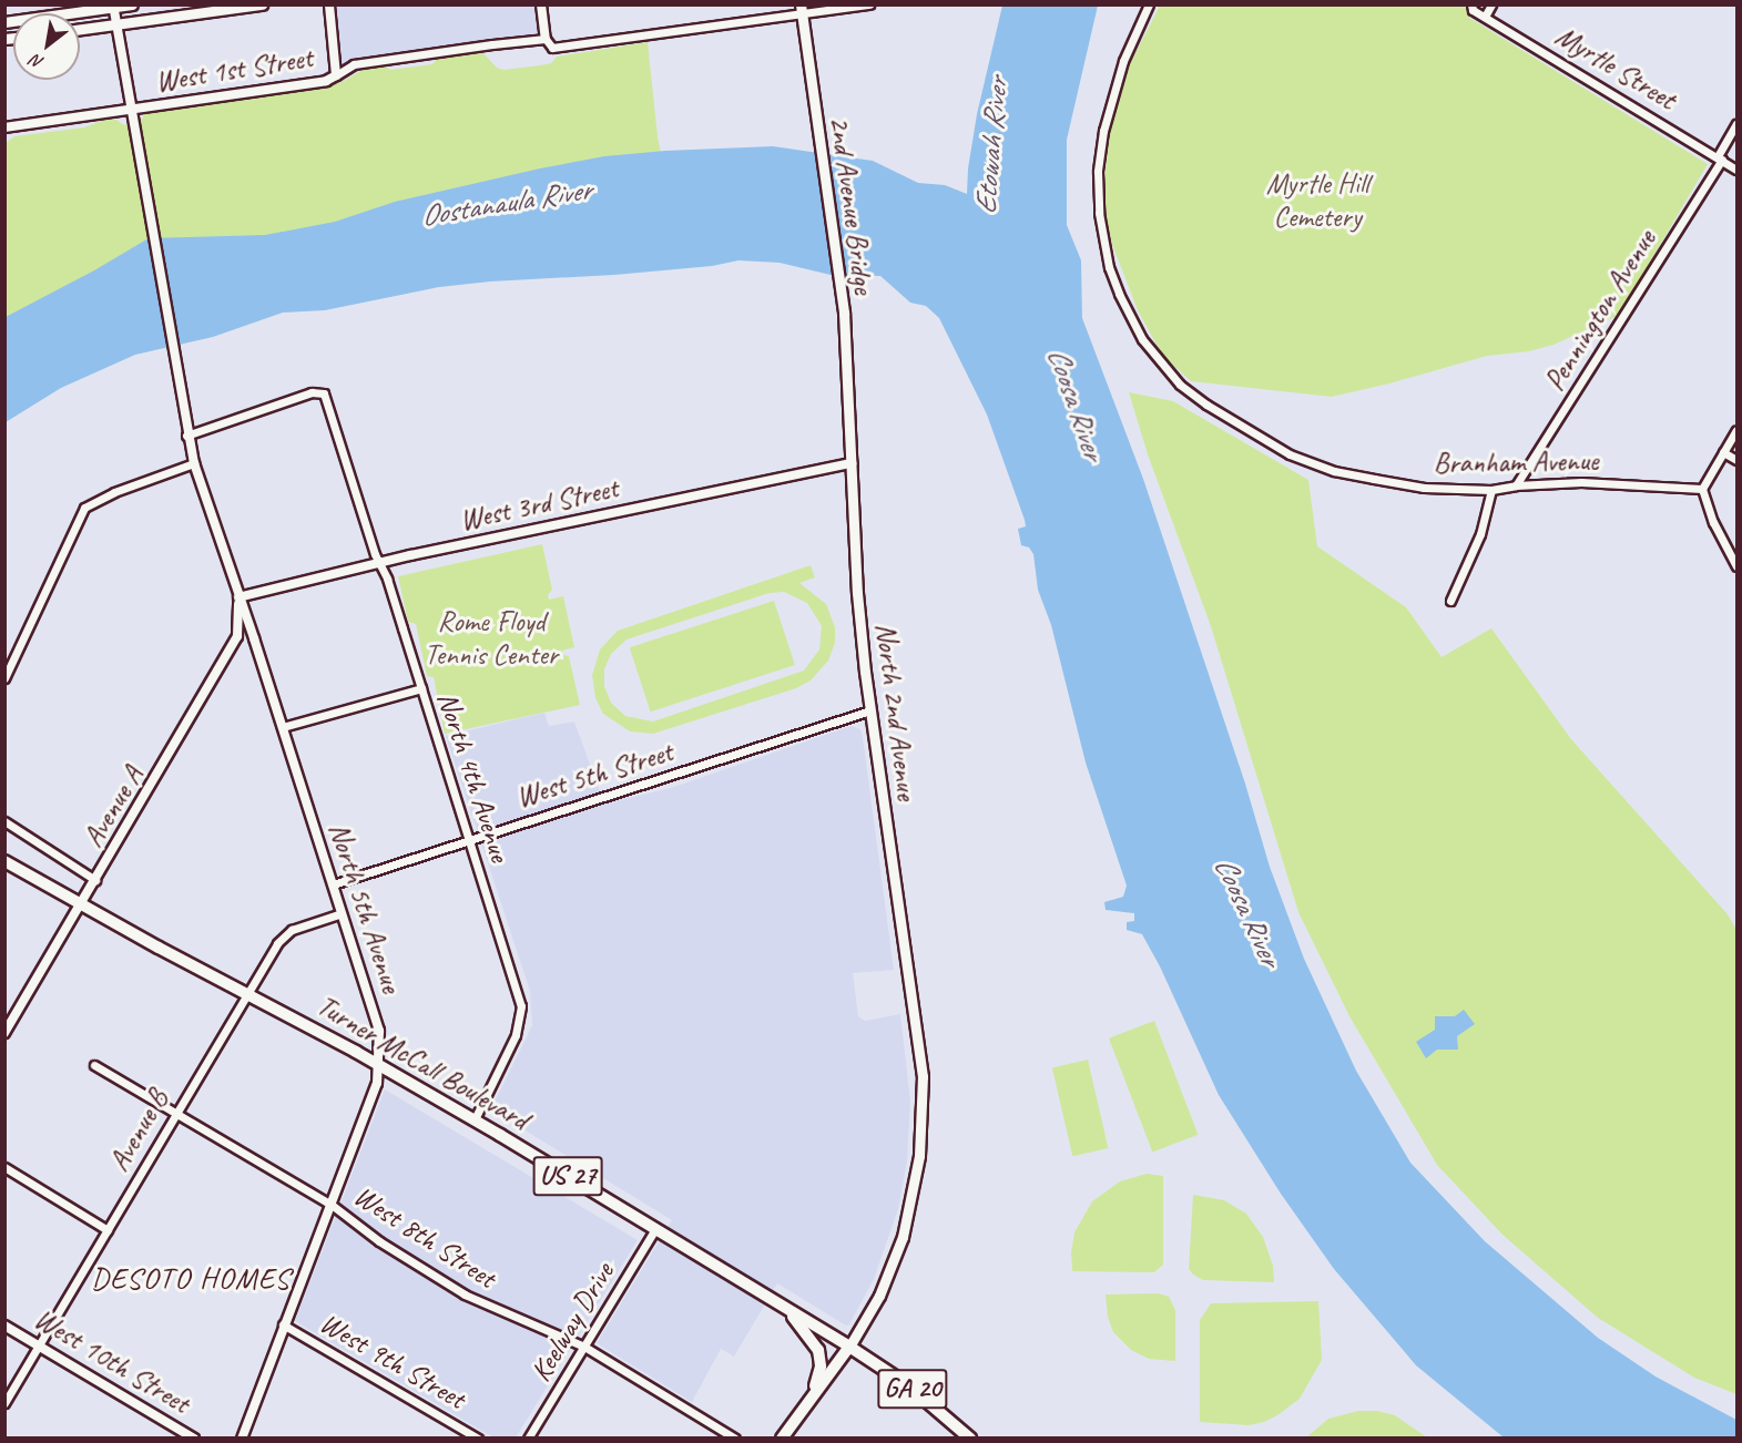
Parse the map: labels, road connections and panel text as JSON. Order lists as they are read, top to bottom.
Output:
{
  "streets": {
    "main road": [
      "2nd Avenue Bridge",
      "North 2nd Avenue",
      "Turner McCall Boulevard",
      "US 27",
      "GA 20"
    ],
    "street": [
      "Myrtle Street",
      "West 1st Street",
      "Pennington Avenue",
      "Branham Avenue",
      "West 3rd Street",
      "West 5th Street",
      "North 4th Avenue",
      "Avenue A",
      "North 5th Avenue",
      "Avenue B",
      "West 8th Street",
      "Keelway Drive",
      "West 10th Street",
      "West 9th Street"
    ]
  },
  "crossings": [
    ["Myrtle Street", "Pennington Avenue"],
    ["West 1st Street", "North 5th Avenue"],
    ["2nd Avenue Bridge", "North 2nd Avenue"],
    ["Pennington Avenue", "Branham Avenue"],
    ["West 3rd Street", "North 2nd Avenue"],
    ["West 3rd Street", "North 4th Avenue"],
    ["West 3rd Street", "Avenue A"],
    ["West 3rd Street", "North 5th Avenue"],
    ["North 2nd Avenue", "West 5th Street"],
    ["North 2nd Avenue", "Turner McCall Boulevard"],
    ["North 2nd Avenue", "US 27"],
    ["West 5th Street", "North 4th Avenue"],
    ["West 5th Street", "North 5th Avenue"],
    ["North 4th Avenue", "North 5th Avenue"],
    ["North 4th Avenue", "Turner McCall Boulevard"],
    ["Avenue A", "North 5th Avenue"],
    ["Avenue A", "Turner McCall Boulevard"],
    ["North 5th Avenue", "Turner McCall Boulevard"],
    ["North 5th Avenue", "Avenue B"],
    ["North 5th Avenue", "West 8th Street"],
    ["North 5th Avenue", "West 9th Street"],
    ["Turner McCall Boulevard", "Avenue B"],
    ["Turner McCall Boulevard", "US 27"],
    ["Turner McCall Boulevard", "Keelway Drive"],
    ["Avenue B", "West 8th Street"],
    ["Avenue B", "West 10th Street"],
    ["West 8th Street", "Keelway Drive"]
  ],
  "districts": ["DESOTO HOMES"],
  "water": ["Etowah River", "Oostanaula River", "Coosa River"],
  "parks": ["Myrtle Hill Cemetery", "Rome Floyd Tennis Center"],
  "north": "bottom left"
}
